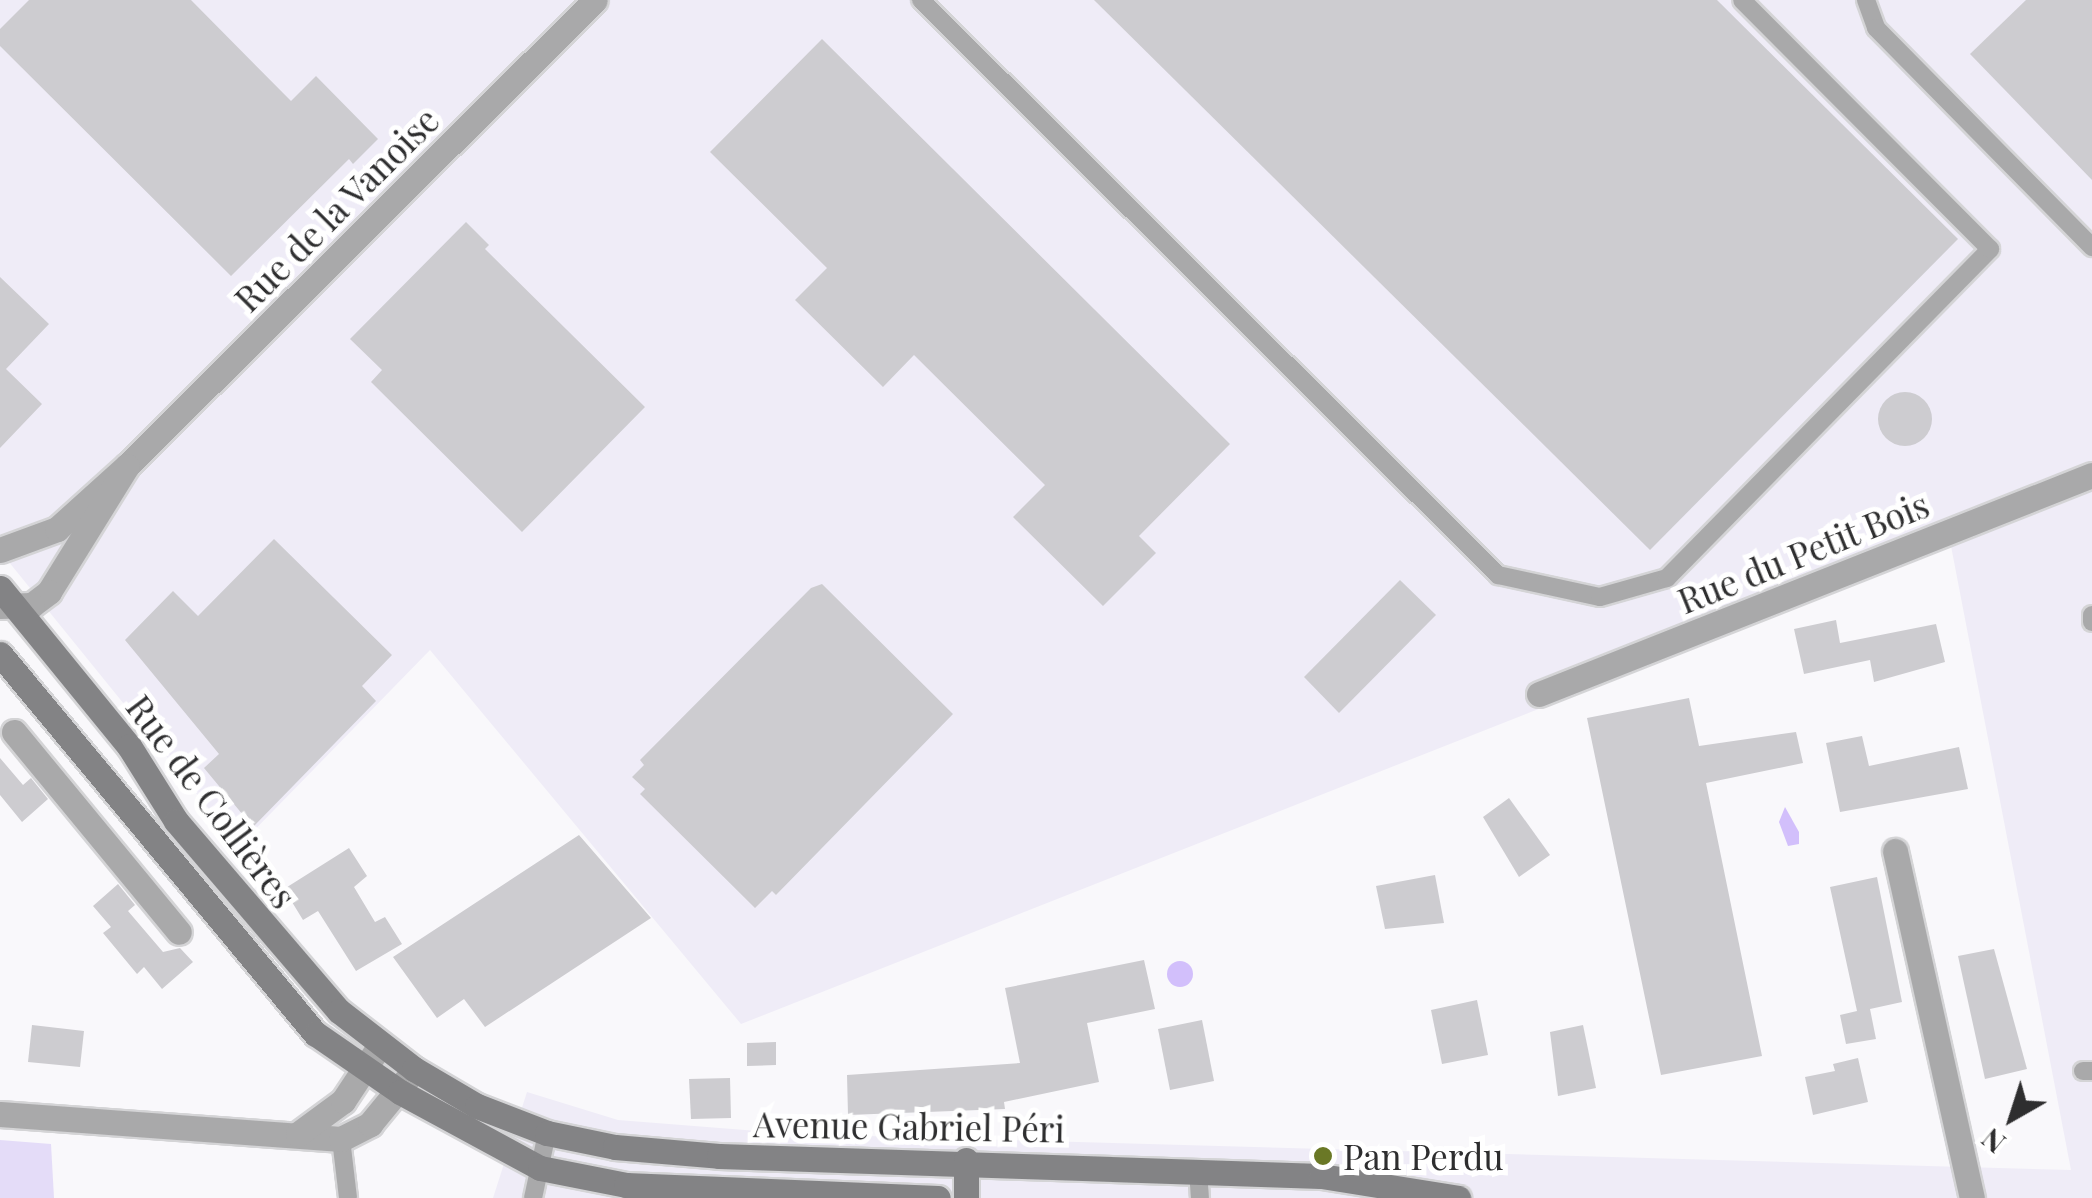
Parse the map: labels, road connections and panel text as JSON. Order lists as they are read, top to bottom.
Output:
{
  "streets": {
    "main road": ["Rue de Collières", "Avenue Gabriel Péri"],
    "street": ["Rue de la Vanoise", "Rue du Petit Bois"]
  },
  "crossings": [
    ["Rue de la Vanoise", "Rue de Collières"],
    ["Rue de Collières", "Avenue Gabriel Péri"]
  ],
  "places": ["Pan Perdu"],
  "north": "bottom left"
}
